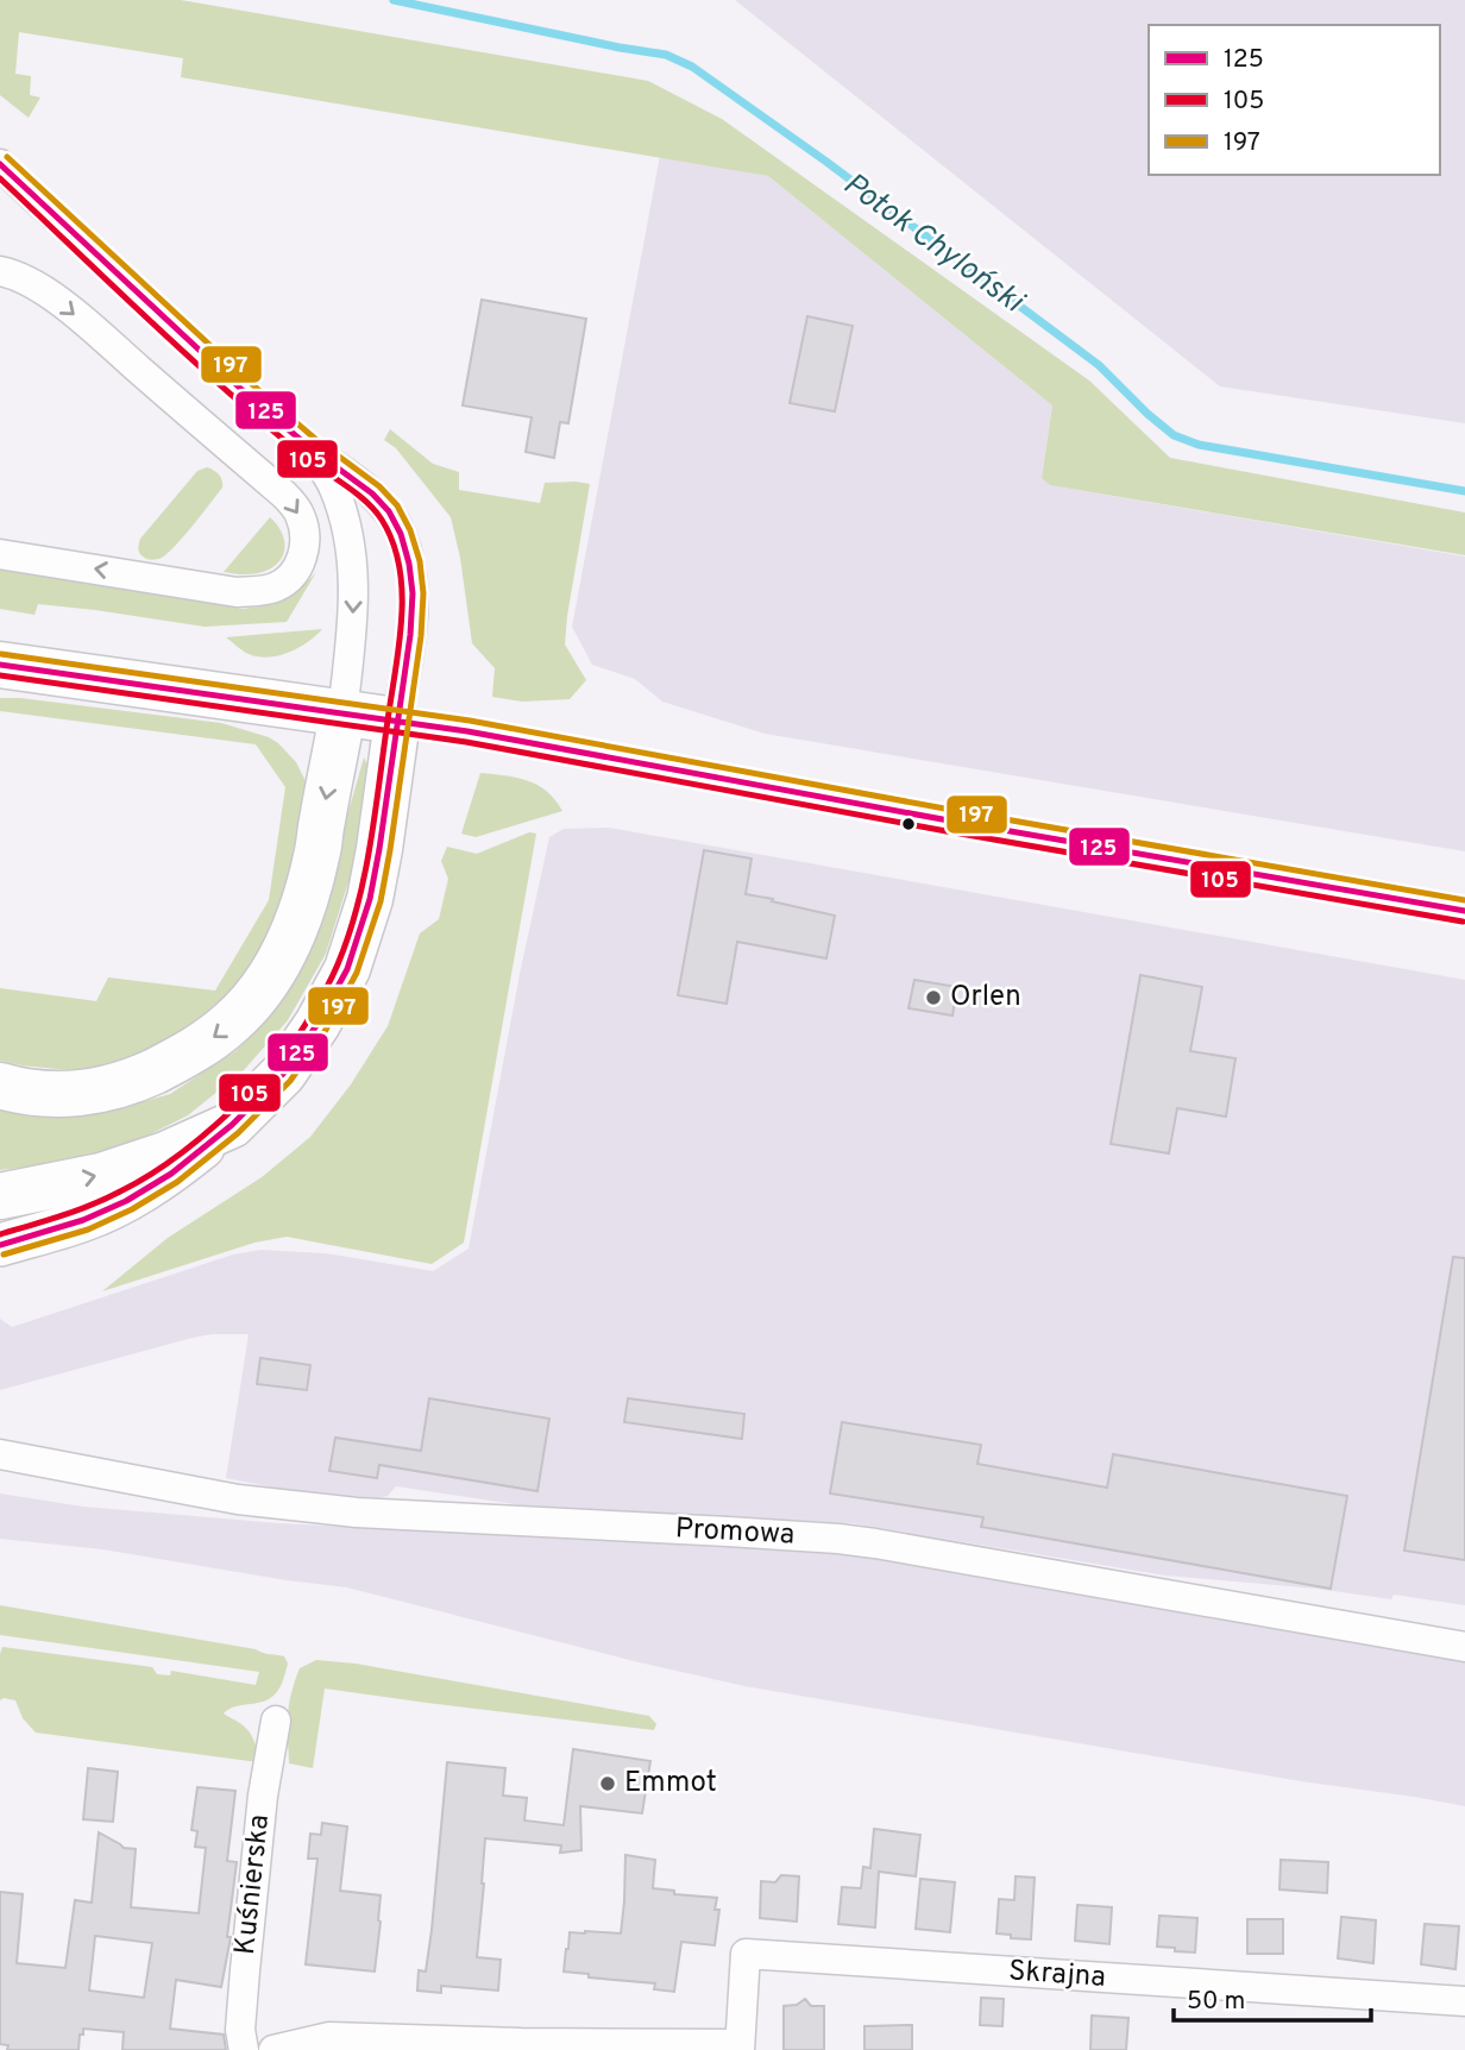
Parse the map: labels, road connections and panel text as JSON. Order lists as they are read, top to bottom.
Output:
{
  "streets": {
    "street": ["Promowa", "Kuśnierska", "Skrajna"]
  },
  "water": ["Potok Chyloński"],
  "places": ["Orlen", "Emmot"],
  "lines": ["transit line 197", "transit line 125", "transit line 105"],
  "legend": ["125", "105", "197"],
  "scale_bar": "50 m"
}
